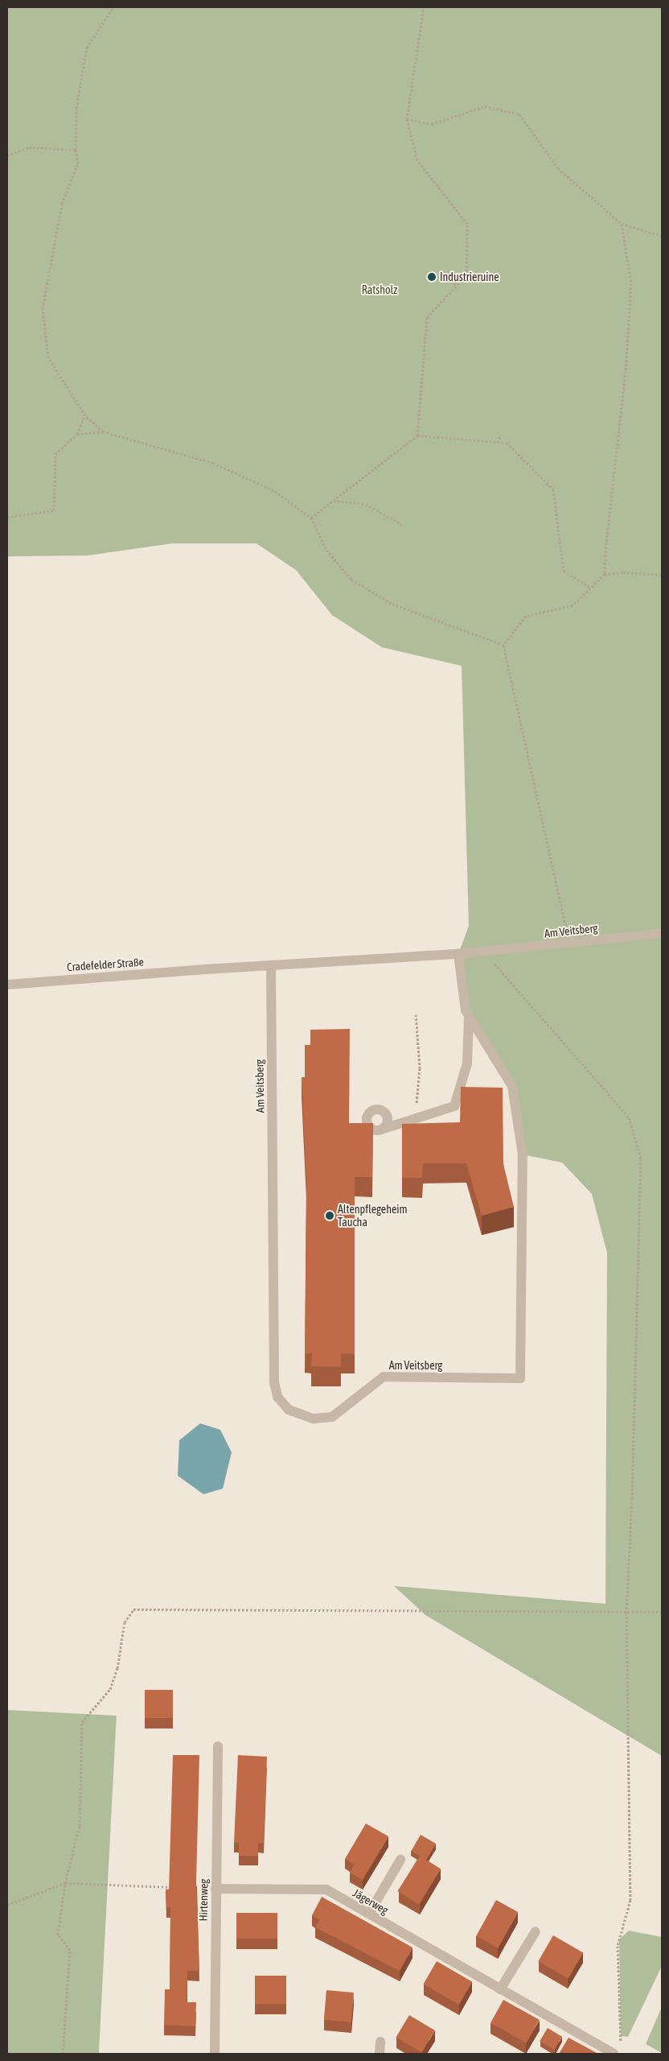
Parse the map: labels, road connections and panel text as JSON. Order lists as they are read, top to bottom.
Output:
{
  "streets": {
    "street": [
      "Am Veitsberg",
      "Cradefelder Straße",
      "Hirtenweg",
      "Jägerweg"
    ]
  },
  "crossings": [
    ["Am Veitsberg", "Cradefelder Straße"],
    ["Hirtenweg", "Jägerweg"]
  ],
  "parks": ["Ratsholz"],
  "places": ["Industrieruine", "Altenpflegeheim Taucha"]
}
